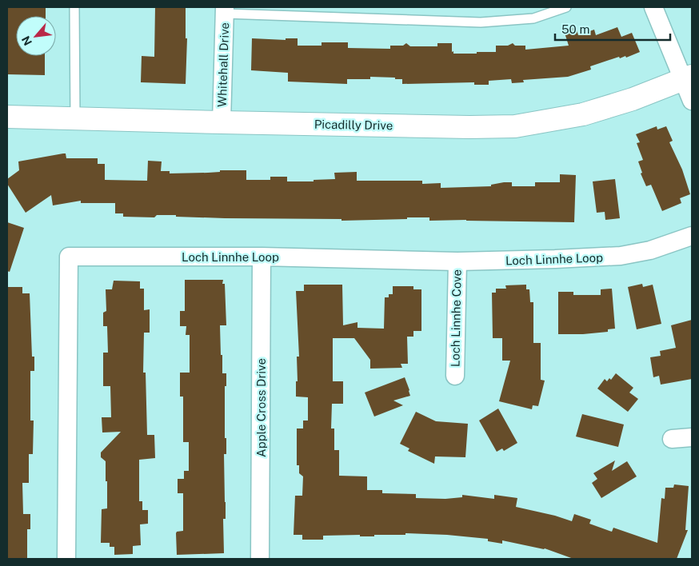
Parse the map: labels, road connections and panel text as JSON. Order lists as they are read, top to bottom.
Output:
{
  "streets": {
    "street": [
      "Whitehall Drive",
      "Picadilly Drive",
      "Loch Linnhe Loop",
      "Loch Linnhe Cove",
      "Apple Cross Drive"
    ]
  },
  "crossings": [
    ["Whitehall Drive", "Picadilly Drive"],
    ["Loch Linnhe Loop", "Loch Linnhe Cove"],
    ["Loch Linnhe Loop", "Apple Cross Drive"]
  ],
  "scale_bar": "50 m",
  "north": "bottom left"
}
